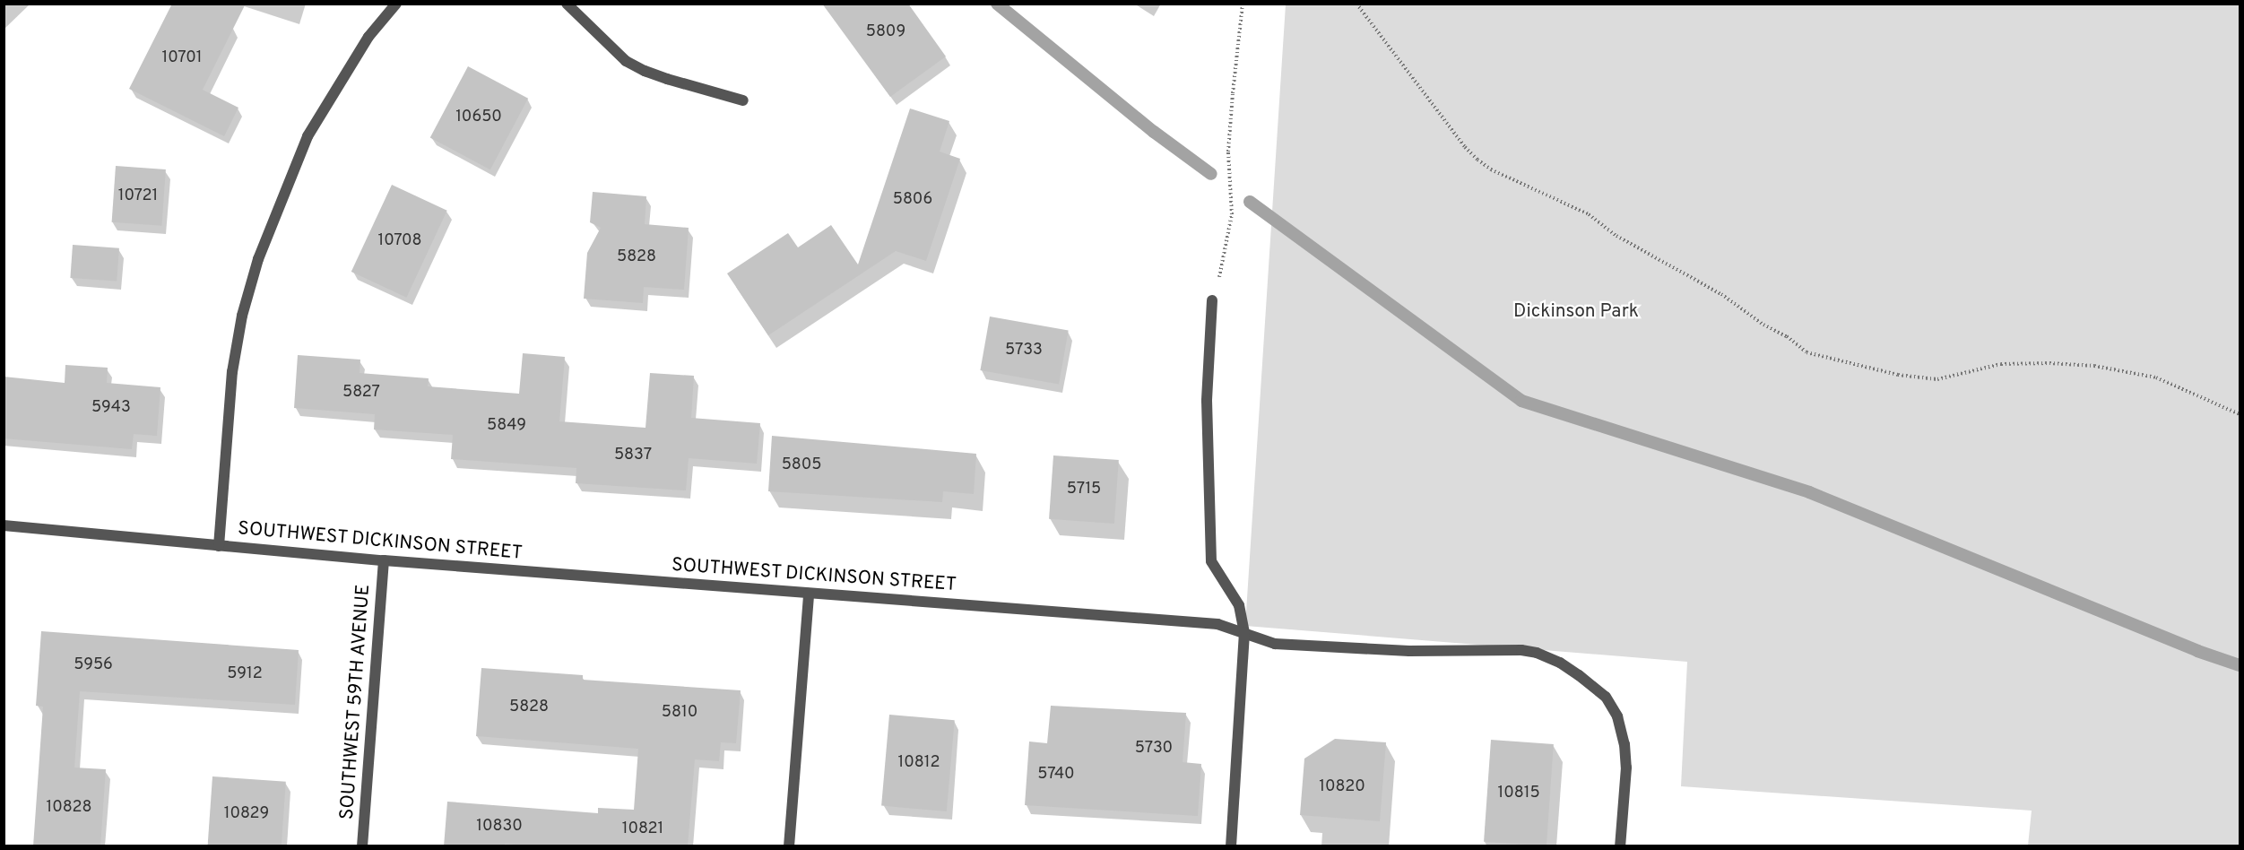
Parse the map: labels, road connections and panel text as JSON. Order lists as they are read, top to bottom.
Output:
{
  "streets": {
    "street": ["SOUTHWEST DICKINSON STREET", "SOUTHWEST 59TH AVENUE"]
  },
  "crossings": [
    ["SOUTHWEST DICKINSON STREET", "SOUTHWEST 59TH AVENUE"]
  ],
  "parks": ["Dickinson Park"],
  "house_numbers": [
    "5809",
    "10701",
    "10650",
    "10721",
    "5806",
    "10708",
    "5828",
    "5733",
    "5827",
    "5943",
    "5849",
    "5837",
    "5805",
    "5715",
    "5956",
    "5912",
    "5828",
    "5810",
    "5730",
    "10812",
    "5740",
    "10820",
    "10815",
    "10828",
    "10829",
    "10830",
    "10821"
  ]
}
